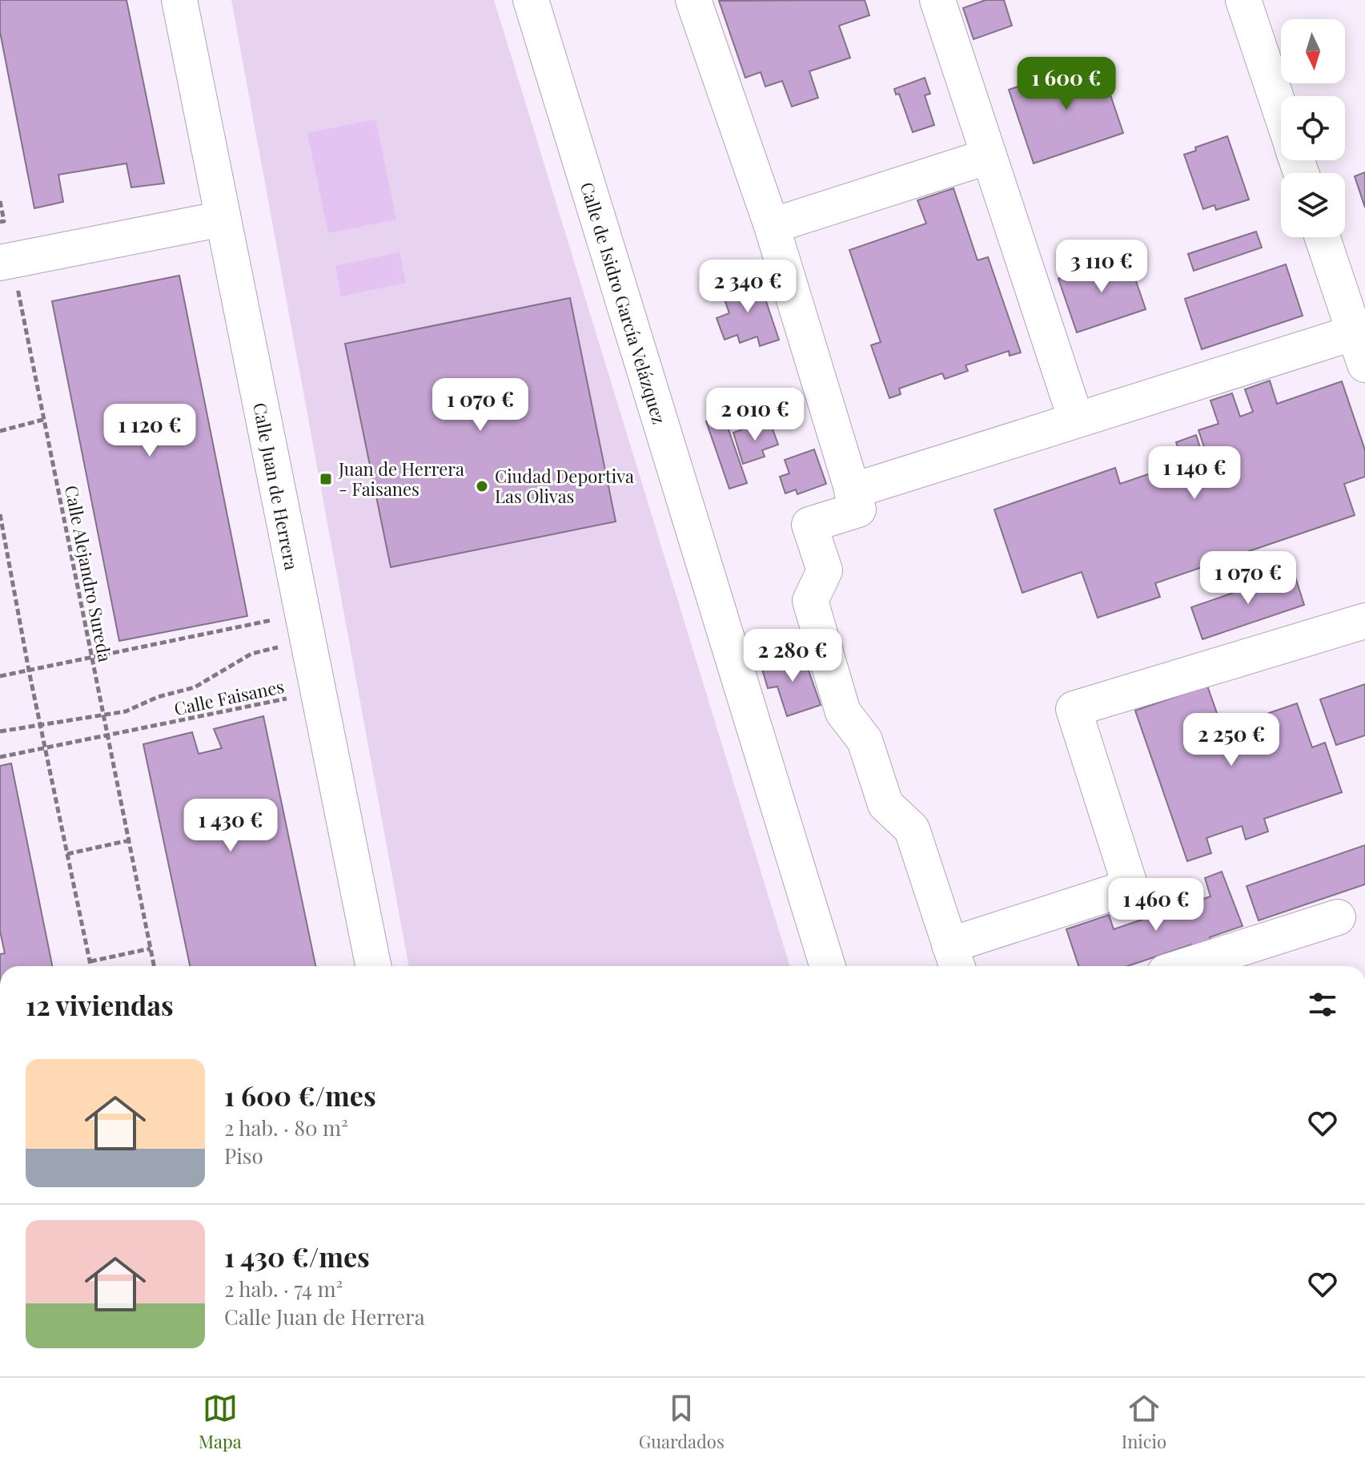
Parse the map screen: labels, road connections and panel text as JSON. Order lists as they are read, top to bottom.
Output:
{
  "streets": {
    "street": ["Calle de Isidro García Velázquez", "Calle Juan de Herrera"],
    "path": ["Calle Alejandro Sureda", "Calle Faisanes"]
  },
  "crossings": [
    ["Calle Alejandro Sureda", "Calle Faisanes"]
  ],
  "places": {
    "transit": ["Juan de Herrera - Faisanes"],
    "other": ["Ciudad Deportiva Las Olivas"]
  },
  "north": "bottom",
  "page": {
    "price": [
      "1 600 €",
      "3 110 €",
      "2 340 €",
      "1 070 €",
      "2 010 €",
      "1 120 €",
      "1 140 €",
      "1 070 €",
      "2 280 €",
      "2 250 €",
      "1 430 €",
      "1 460 €"
    ],
    "heading": "12 viviendas",
    "list": [
      {
        "name": "1 600 €/mes",
        "note": "2 hab. · 80 m² · Piso"
      },
      {
        "name": "1 430 €/mes",
        "note": "2 hab. · 74 m² · Calle Juan de Herrera"
      }
    ],
    "tabs": ["Mapa", "Guardados", "Inicio"]
  }
}
